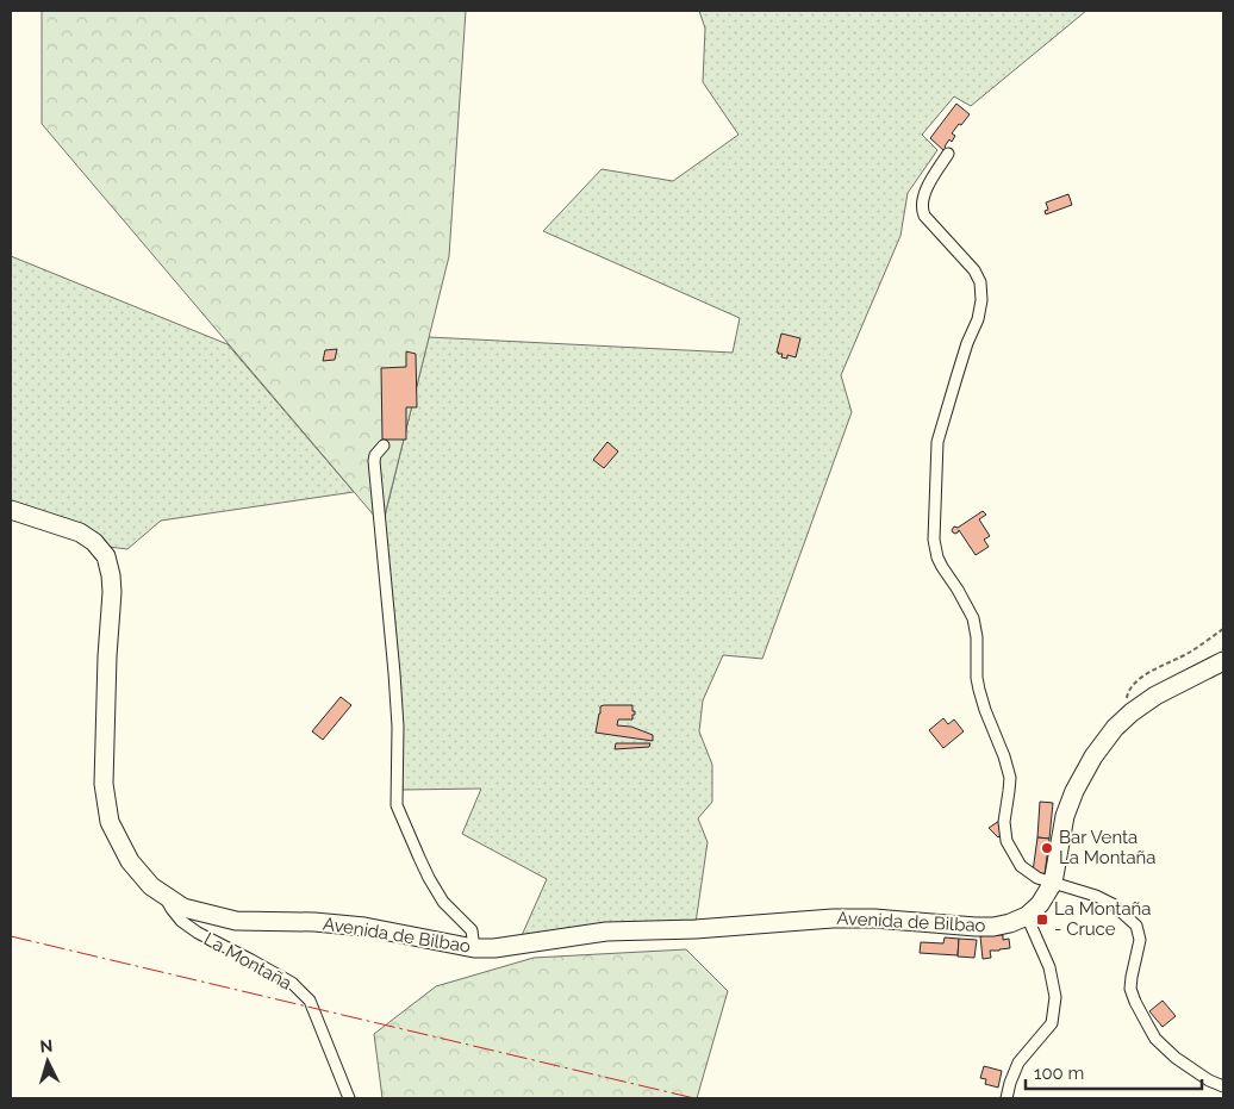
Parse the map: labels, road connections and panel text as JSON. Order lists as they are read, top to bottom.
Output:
{
  "streets": {
    "highway": ["Avenida de Bilbao"],
    "street": ["La Montaña"]
  },
  "crossings": [
    ["Avenida de Bilbao", "La Montaña"]
  ],
  "places": {
    "other": ["Bar Venta La Montaña"],
    "transit": ["La Montaña - Cruce"]
  },
  "scale_bar": "100 m",
  "north": "top"
}
